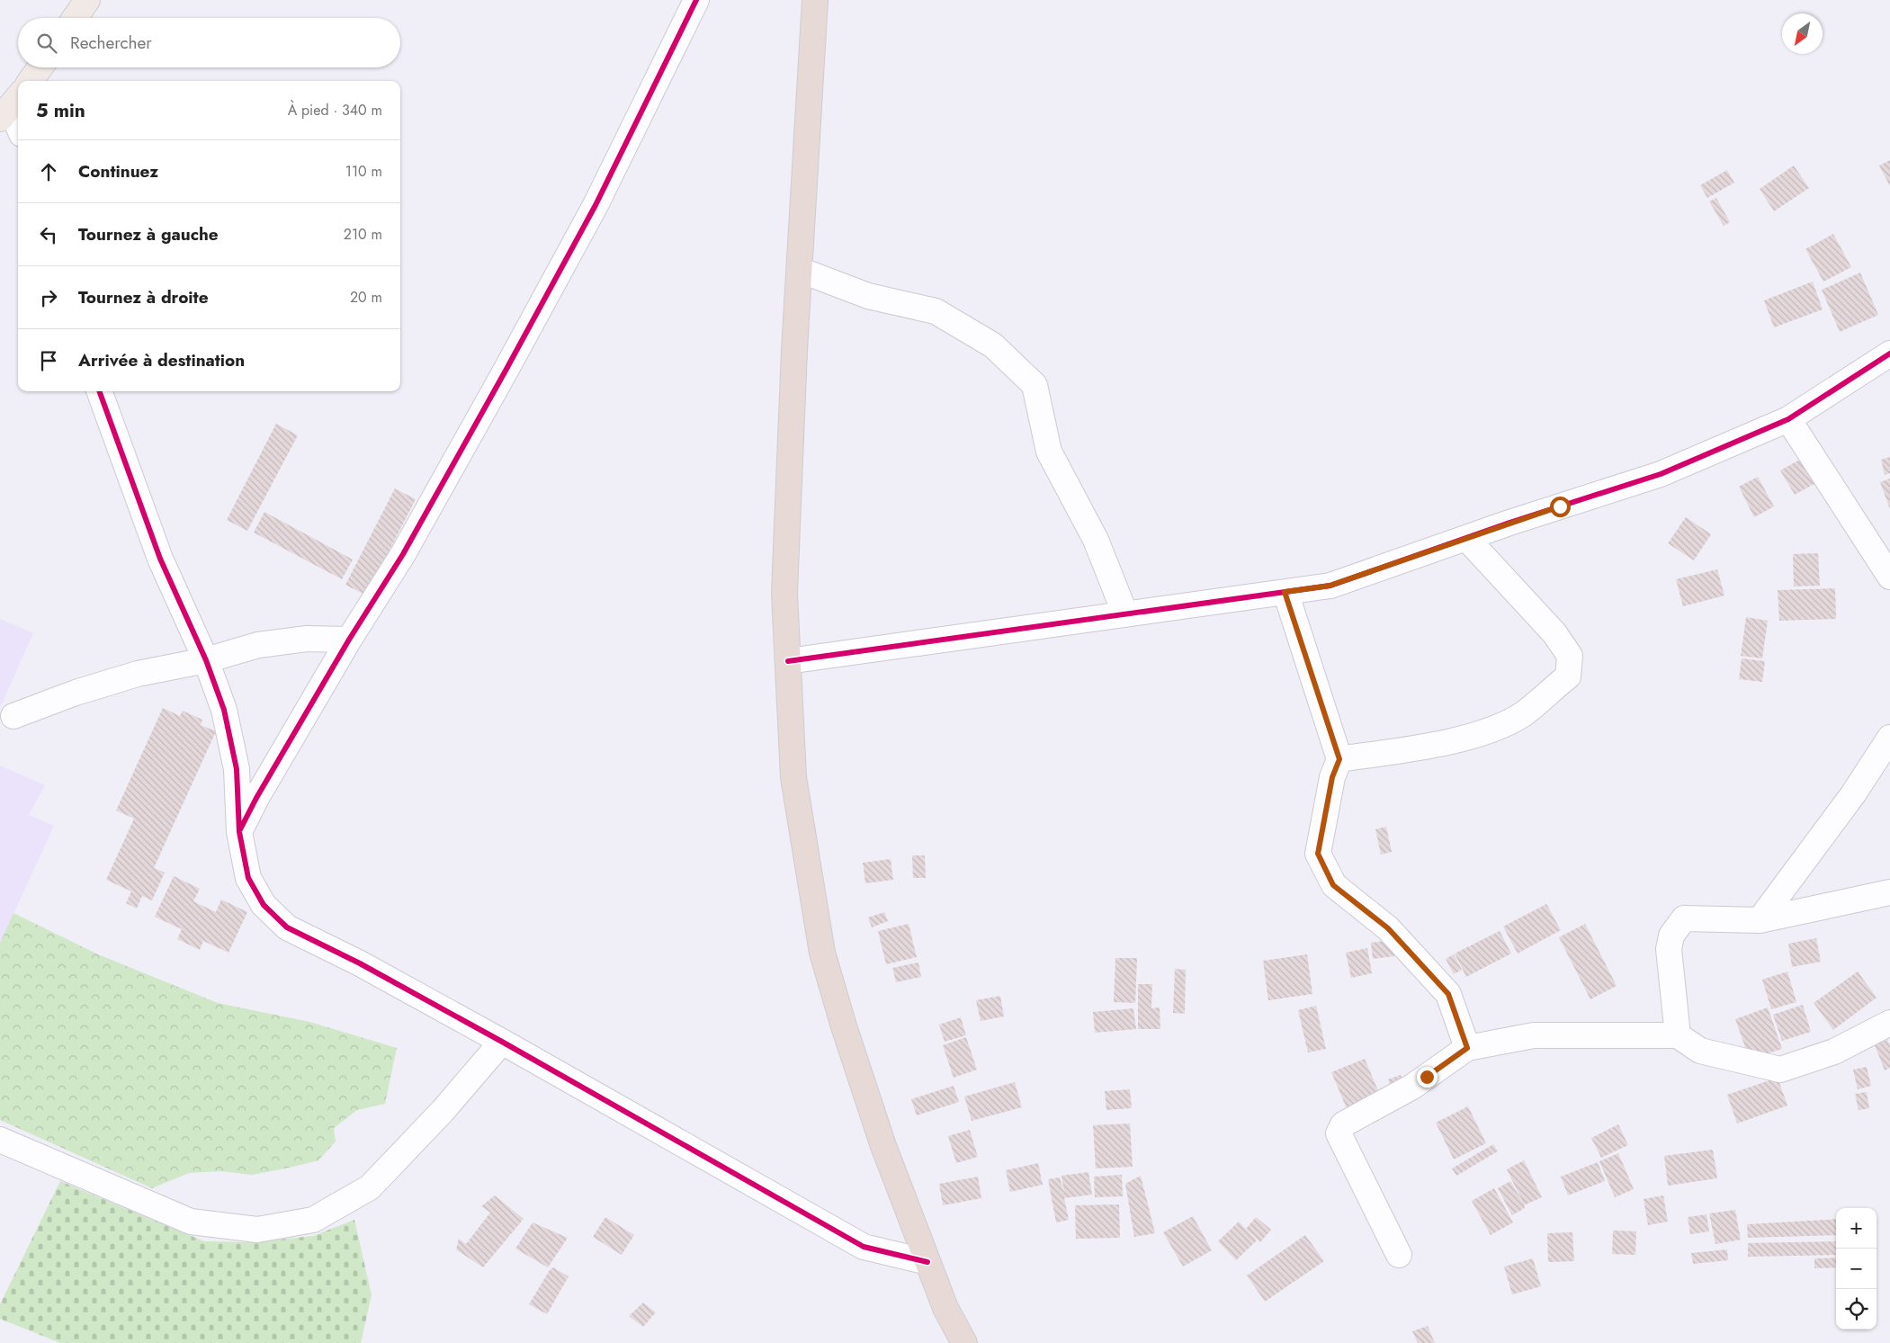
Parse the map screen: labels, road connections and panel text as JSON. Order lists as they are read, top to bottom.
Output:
{
  "north": "bottom left",
  "page": {
    "search": "Rechercher",
    "heading": ["5 min", "À pied · 340 m"],
    "list": [
      ["Continuez", "110 m"],
      ["Tournez à gauche", "210 m"],
      ["Tournez à droite", "20 m"],
      "Arrivée à destination"
    ],
    "map_buttons": ["+", "−"]
  }
}
